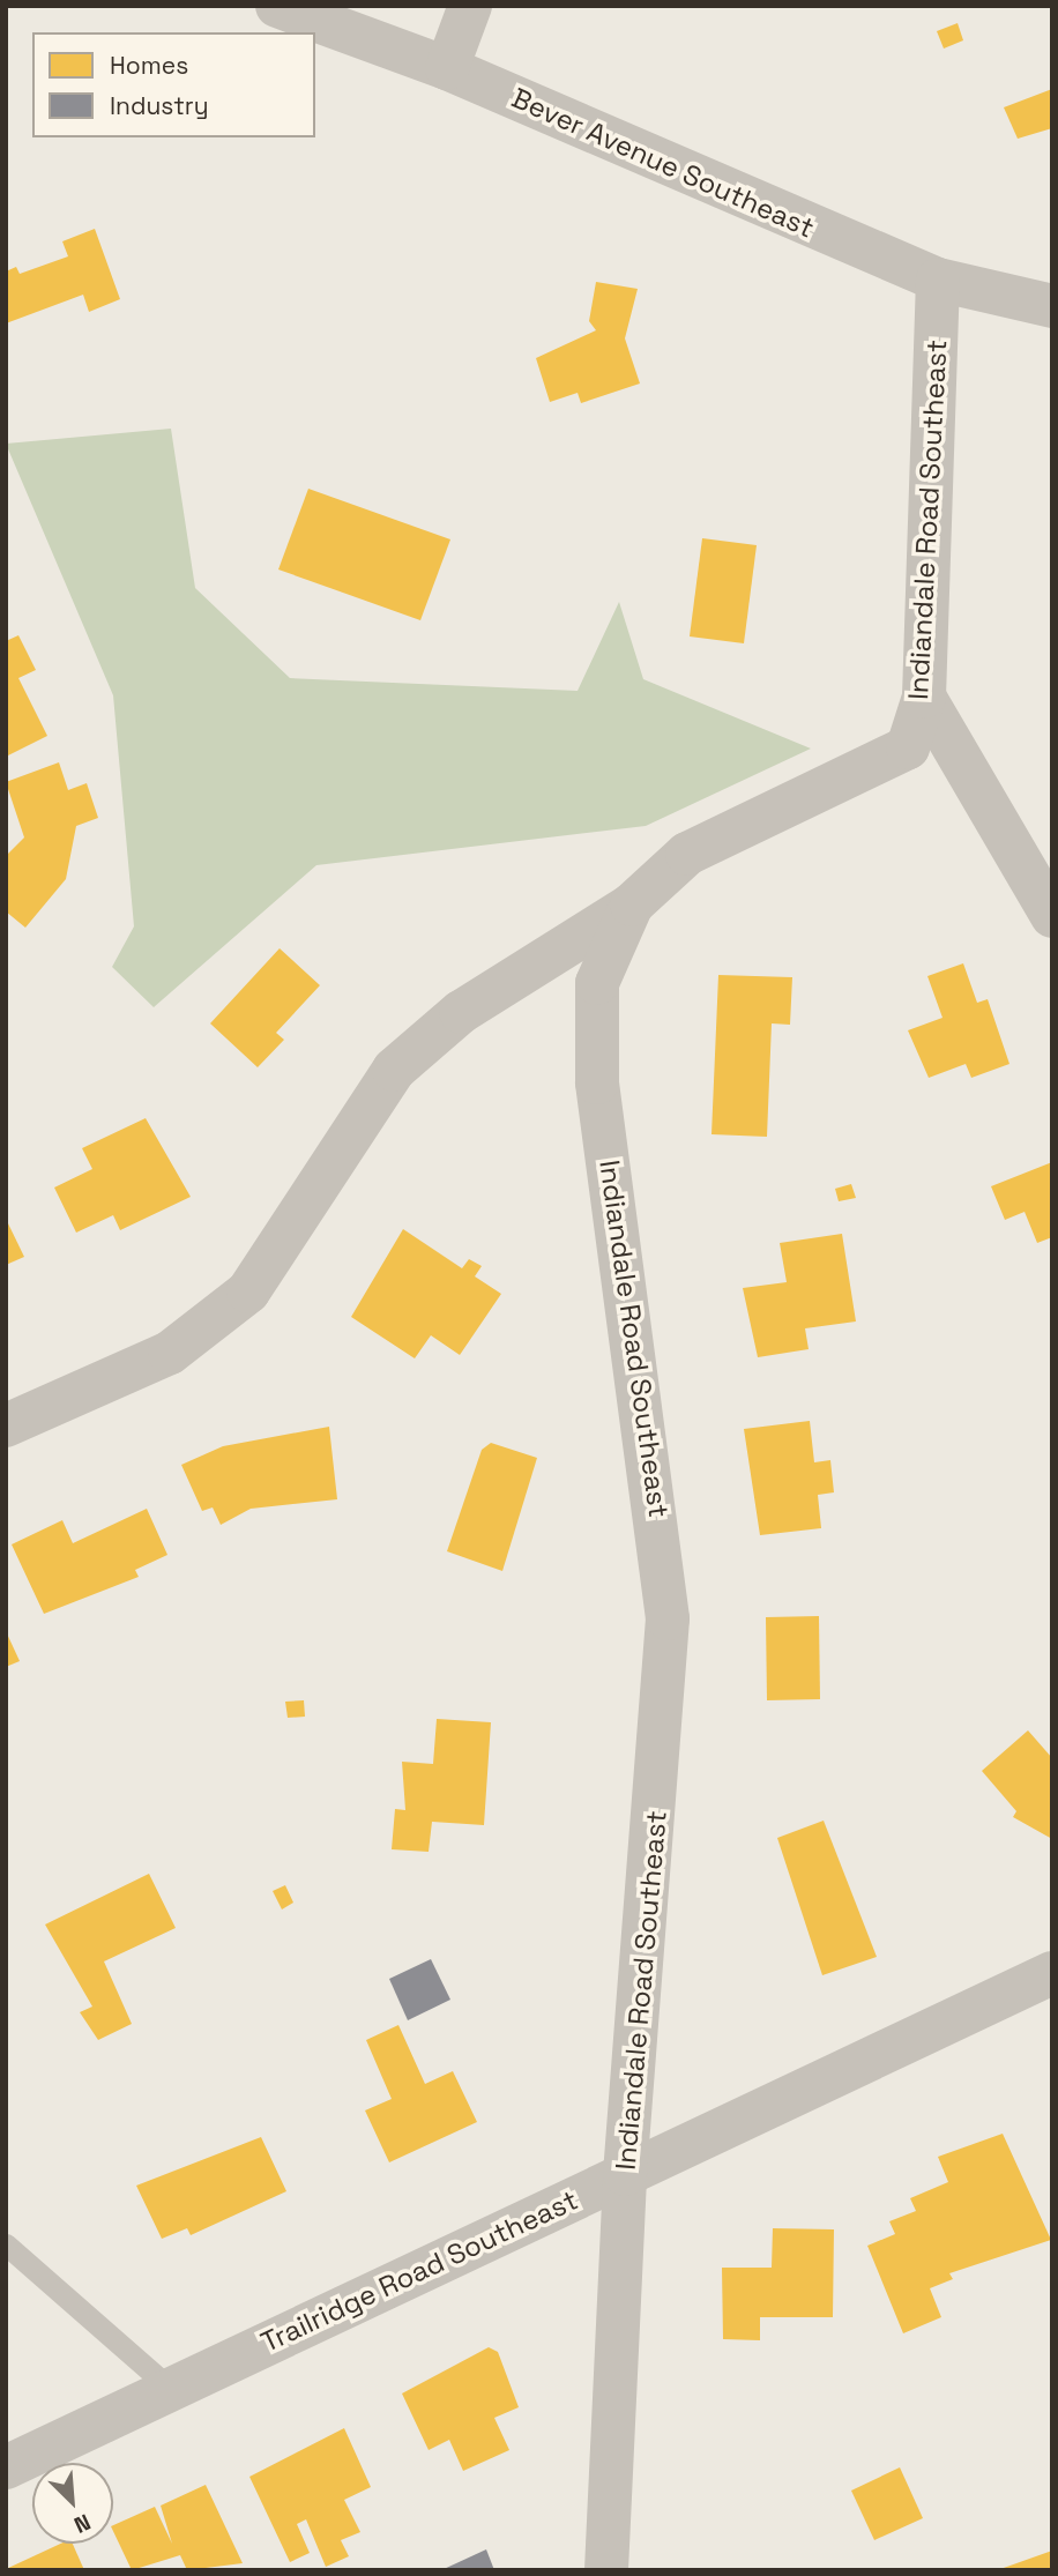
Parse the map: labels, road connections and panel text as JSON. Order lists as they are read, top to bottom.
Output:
{
  "streets": {
    "street": ["Bever Avenue Southeast", "Indiandale Road Southeast", "Trailridge Road Southeast"]
  },
  "crossings": [
    ["Bever Avenue Southeast", "Indiandale Road Southeast"],
    ["Indiandale Road Southeast", "Trailridge Road Southeast"]
  ],
  "legend": ["Homes", "Industry"],
  "north": "bottom right"
}
